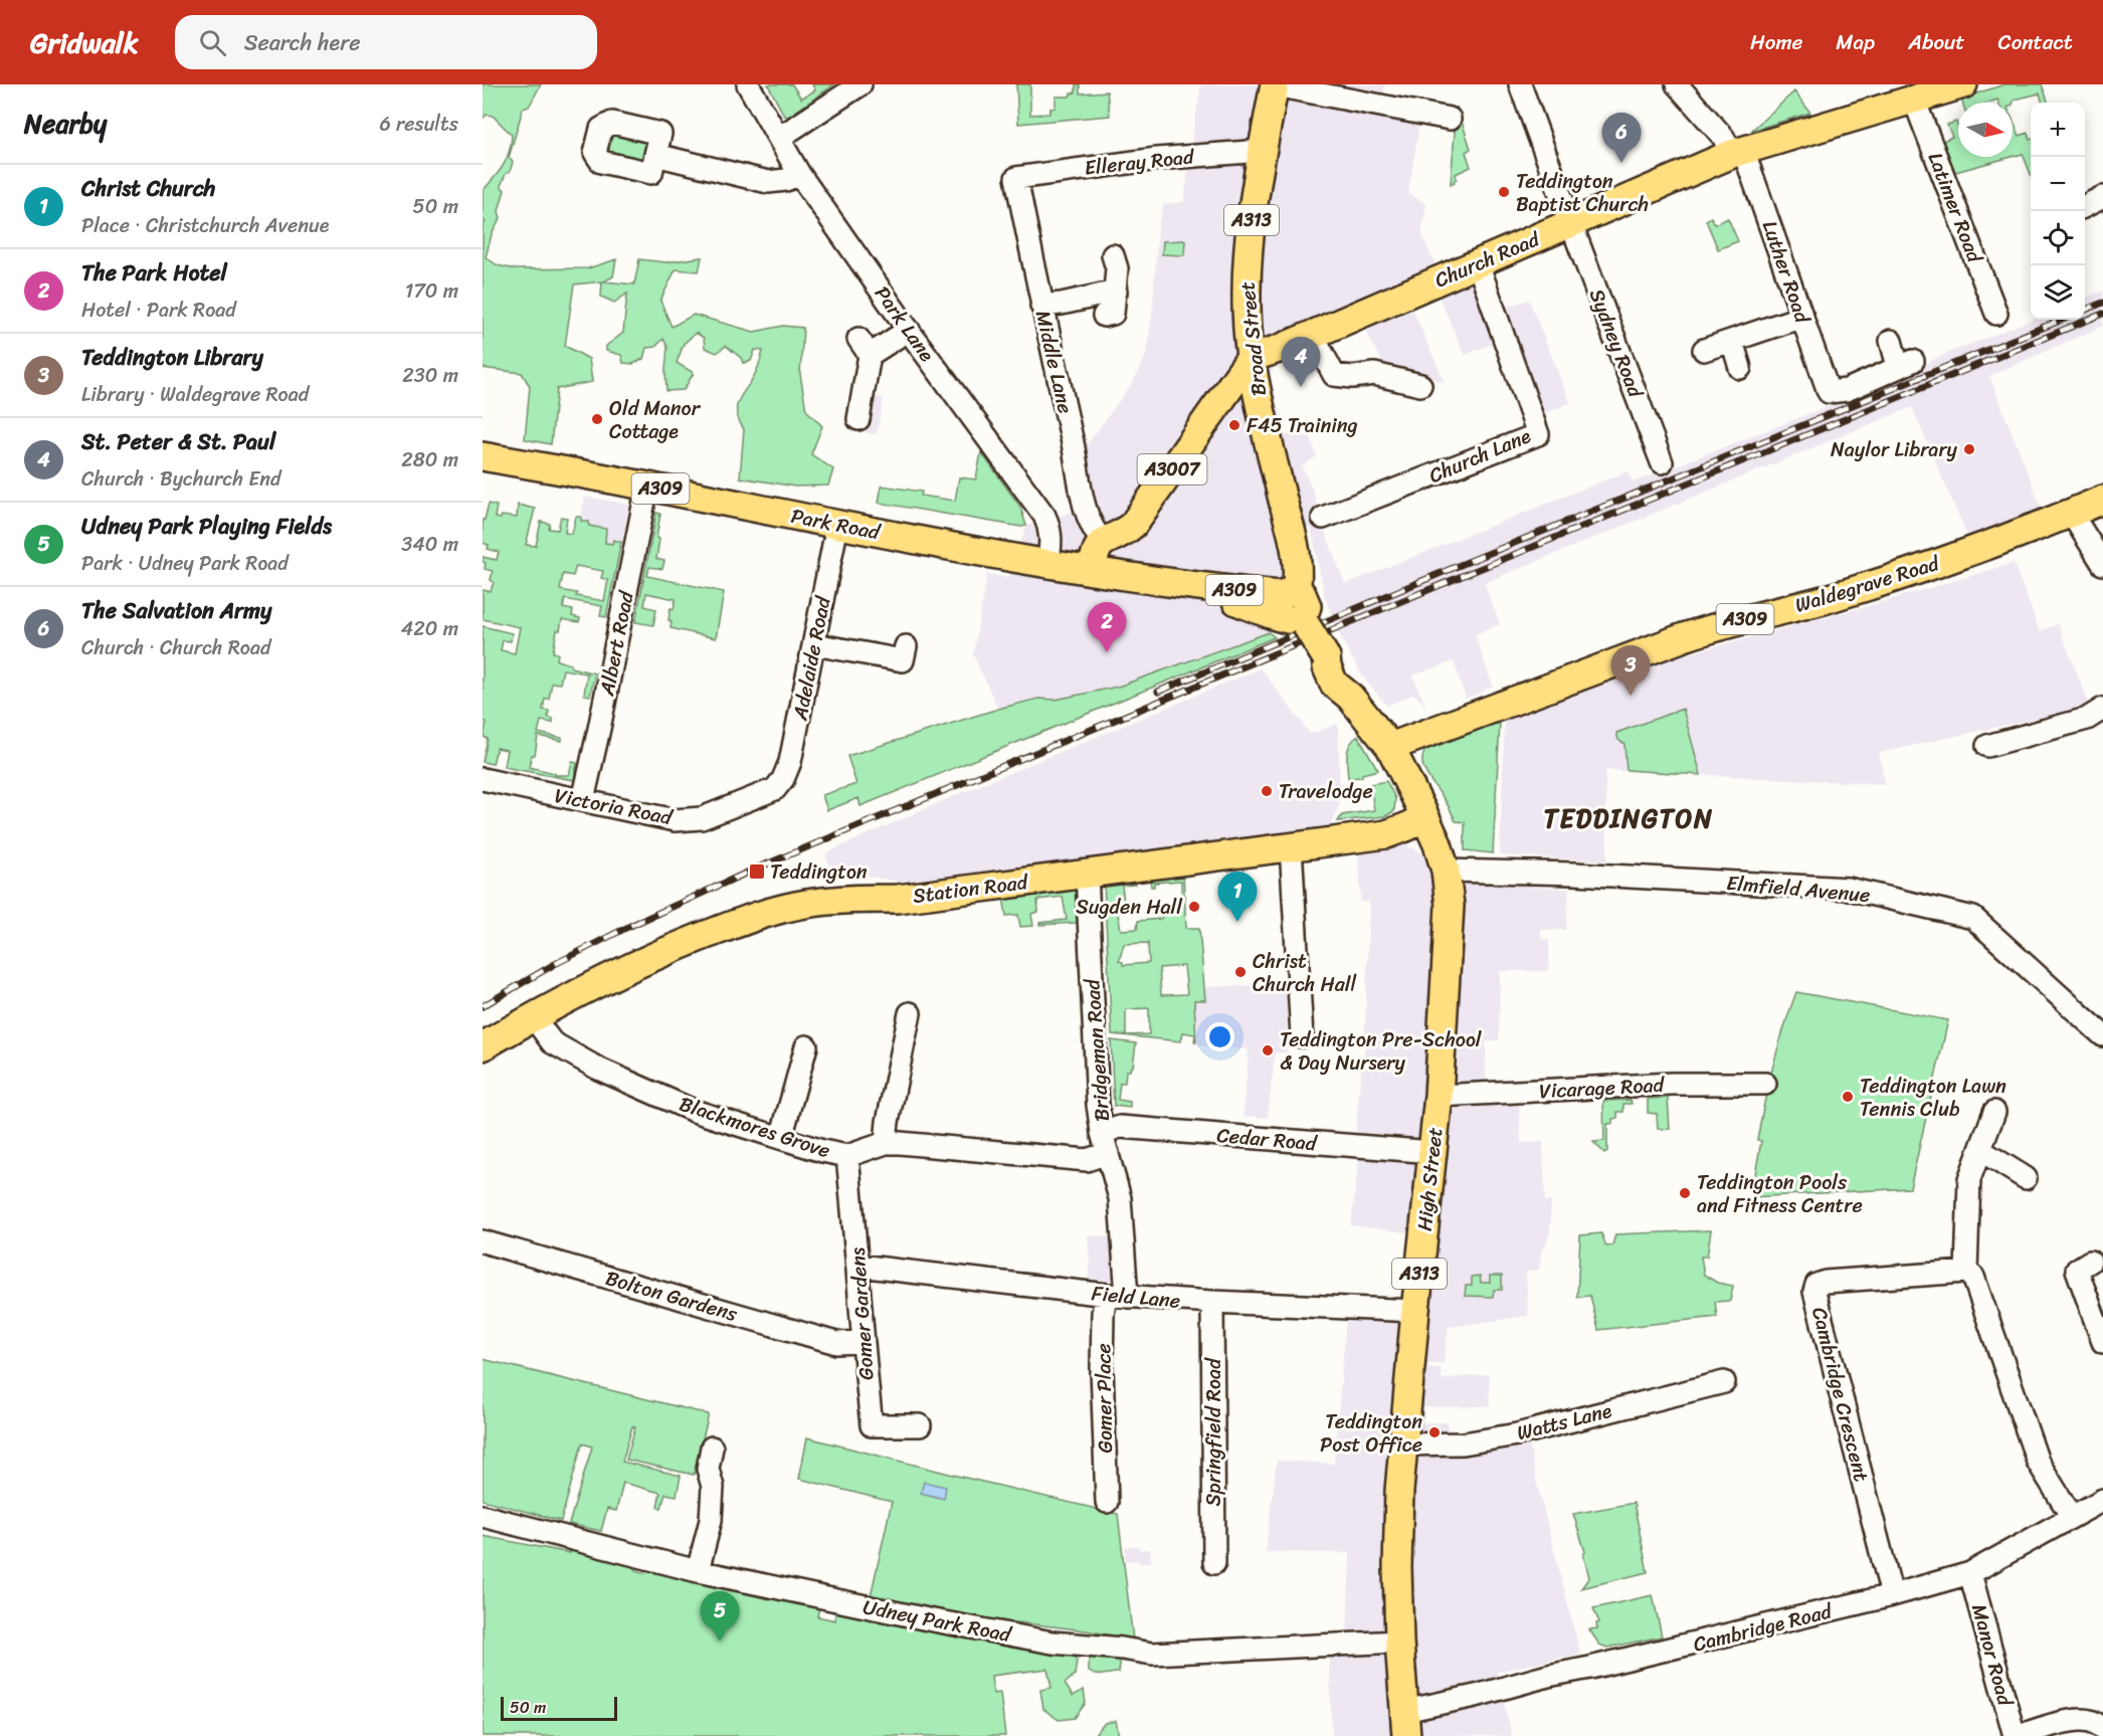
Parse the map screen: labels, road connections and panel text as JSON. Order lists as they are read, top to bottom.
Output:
{
  "streets": {
    "main road": [
      "A313",
      "Church Road",
      "Broad Street",
      "A3007",
      "A309",
      "Park Road",
      "Waldegrave Road",
      "Station Road",
      "High Street"
    ],
    "street": [
      "Elleray Road",
      "Latimer Road",
      "Luther Road",
      "Park Lane",
      "Sydney Road",
      "Middle Lane",
      "Church Lane",
      "Albert Road",
      "Adelaide Road",
      "Victoria Road",
      "Elmfield Avenue",
      "Bridgeman Road",
      "Vicarage Road",
      "Blackmores Grove",
      "Cedar Road",
      "Bolton Gardens",
      "Field Lane",
      "Gomer Gardens",
      "Cambridge Crescent",
      "Gomer Place",
      "Watts Lane",
      "Springfield Road",
      "Udney Park Road",
      "Cambridge Road",
      "Manor Road"
    ]
  },
  "crossings": [
    ["Elleray Road", "Broad Street"],
    ["Elleray Road", "Middle Lane"],
    ["Latimer Road", "Church Road"],
    ["Church Road", "Luther Road"],
    ["Church Road", "Broad Street"],
    ["Church Road", "Sydney Road"],
    ["Church Road", "Church Lane"],
    ["Church Road", "A3007"],
    ["Park Lane", "Park Road"],
    ["Broad Street", "A3007"],
    ["Broad Street", "Park Road"],
    ["Broad Street", "High Street"],
    ["Middle Lane", "A3007"],
    ["Park Road", "Albert Road"],
    ["Park Road", "Adelaide Road"],
    ["Park Road", "High Street"],
    ["Waldegrave Road", "High Street"],
    ["Albert Road", "Victoria Road"],
    ["Adelaide Road", "Victoria Road"],
    ["Station Road", "Bridgeman Road"],
    ["Station Road", "Blackmores Grove"],
    ["Station Road", "High Street"],
    ["Elmfield Avenue", "High Street"],
    ["Bridgeman Road", "Blackmores Grove"],
    ["Bridgeman Road", "Cedar Road"],
    ["Bridgeman Road", "Field Lane"],
    ["Bridgeman Road", "Gomer Place"],
    ["Vicarage Road", "High Street"],
    ["Blackmores Grove", "Gomer Gardens"],
    ["Cedar Road", "High Street"],
    ["High Street", "Field Lane"],
    ["High Street", "Watts Lane"],
    ["High Street", "Udney Park Road"],
    ["High Street", "Cambridge Road"],
    ["Bolton Gardens", "Gomer Gardens"],
    ["Field Lane", "Gomer Gardens"],
    ["Field Lane", "Gomer Place"],
    ["Field Lane", "Springfield Road"],
    ["Cambridge Crescent", "Cambridge Road"],
    ["Cambridge Road", "Manor Road"]
  ],
  "districts": ["TEDDINGTON"],
  "places": {
    "other": [
      "Teddington Baptist Church",
      "Old Manor Cottage",
      "F45 Training",
      "Naylor Library",
      "Travelodge",
      "Sugden Hall",
      "Christ Church Hall",
      "Teddington Pre-School & Day Nursery",
      "Teddington Lawn Tennis Club",
      "Teddington Pools and Fitness Centre",
      "Teddington Post Office"
    ],
    "transit": ["Teddington"]
  },
  "scale_bar": "50 m",
  "north": "right",
  "page": {
    "header": "Gridwalk",
    "search": "Search here",
    "nav": [
      "Home",
      "Map",
      "About",
      "Contact"
    ],
    "heading": ["Nearby", "6 results"],
    "map_buttons": ["+", "−"],
    "pins": [
      "6",
      "4",
      "2",
      "3",
      "1",
      "5"
    ],
    "list": [
      {
        "mark": "1",
        "name": "Christ Church",
        "note": "Place · Christchurch Avenue",
        "value": "50 m"
      },
      {
        "mark": "2",
        "name": "The Park Hotel",
        "note": "Hotel · Park Road",
        "value": "170 m"
      },
      {
        "mark": "3",
        "name": "Teddington Library",
        "note": "Library · Waldegrave Road",
        "value": "230 m"
      },
      {
        "mark": "4",
        "name": "St. Peter & St. Paul",
        "note": "Church · Bychurch End",
        "value": "280 m"
      },
      {
        "mark": "5",
        "name": "Udney Park Playing Fields",
        "note": "Park · Udney Park Road",
        "value": "340 m"
      },
      {
        "mark": "6",
        "name": "The Salvation Army",
        "note": "Church · Church Road",
        "value": "420 m"
      }
    ],
    "scale": "50 m"
  }
}
